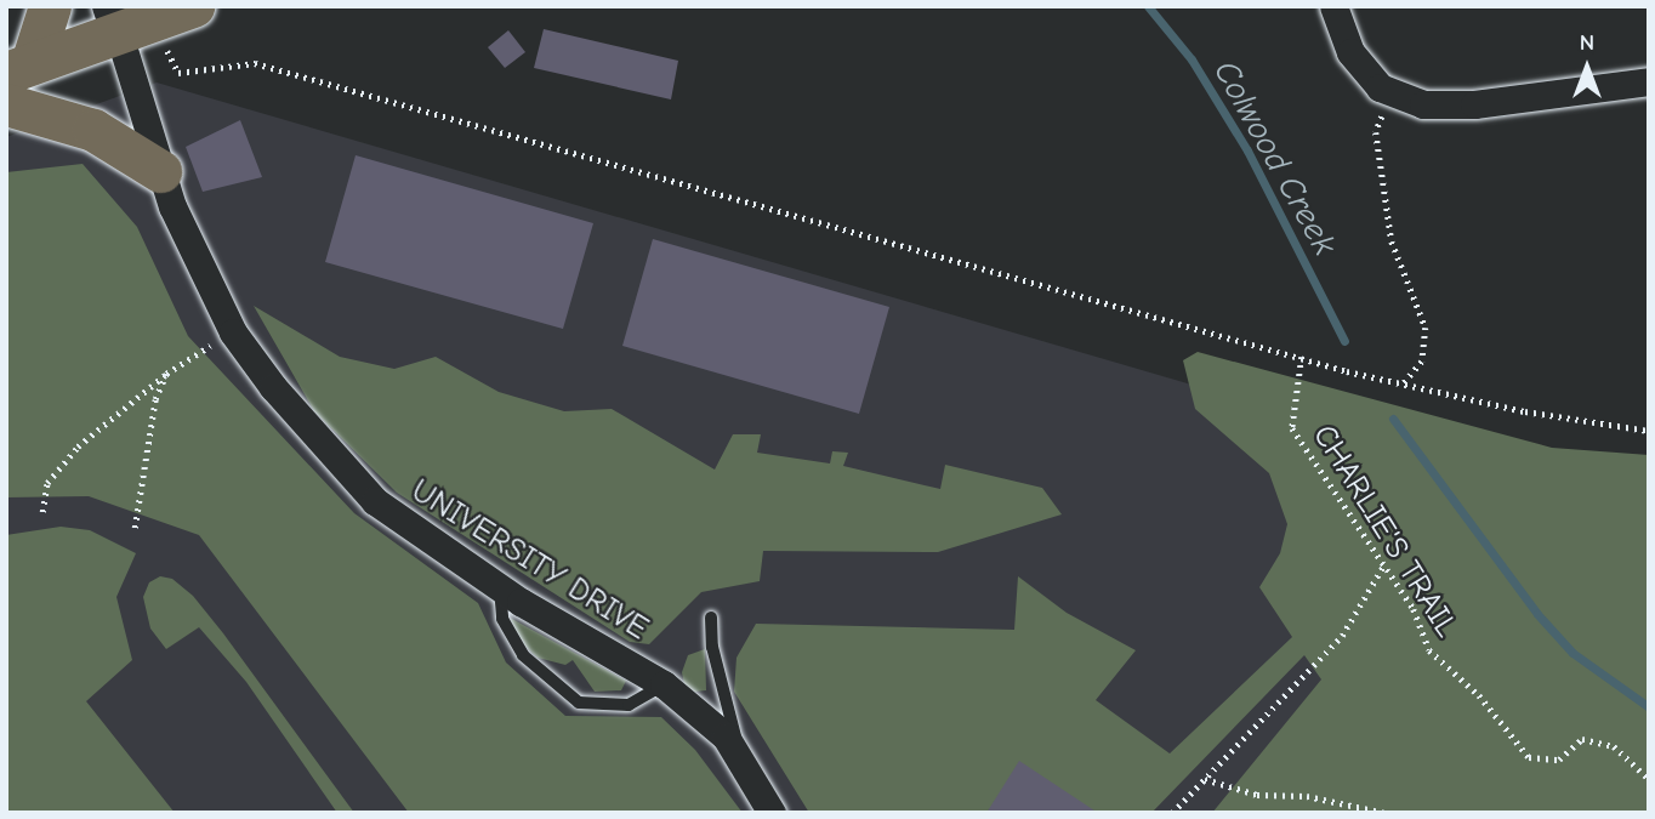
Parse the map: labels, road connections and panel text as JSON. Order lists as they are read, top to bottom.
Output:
{
  "streets": {
    "street": ["UNIVERSITY DRIVE"],
    "path": ["CHARLIE'S TRAIL"]
  },
  "water": ["Colwood Creek"],
  "north": "top"
}
